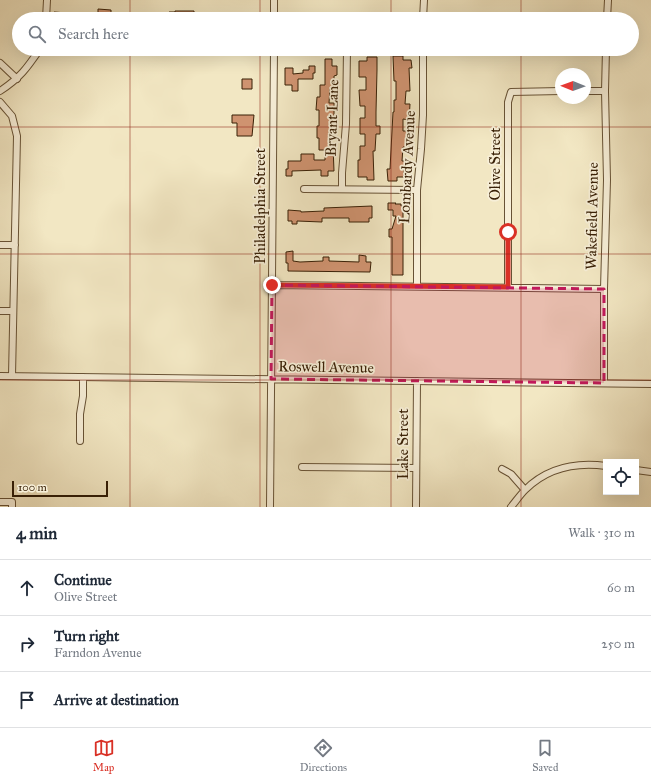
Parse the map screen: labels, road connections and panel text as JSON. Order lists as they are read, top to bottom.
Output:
{
  "streets": {
    "street": [
      "Bryant Lane",
      "Olive Street",
      "Lombardy Avenue",
      "Philadelphia Street",
      "Wakefield Avenue",
      "Roswell Avenue",
      "Lake Street"
    ]
  },
  "crossings": [
    ["Philadelphia Street", "Roswell Avenue"],
    ["Wakefield Avenue", "Roswell Avenue"],
    ["Roswell Avenue", "Lake Street"]
  ],
  "scale_bar": "100 m",
  "north": "left",
  "page": {
    "search": "Search here",
    "scale": "100 m",
    "heading": ["4 min", "Walk · 310 m"],
    "list": [
      ["Continue", "Olive Street", "60 m"],
      ["Turn right", "Farndon Avenue", "250 m"],
      "Arrive at destination"
    ],
    "nav": ["Map", "Directions", "Saved"]
  }
}
